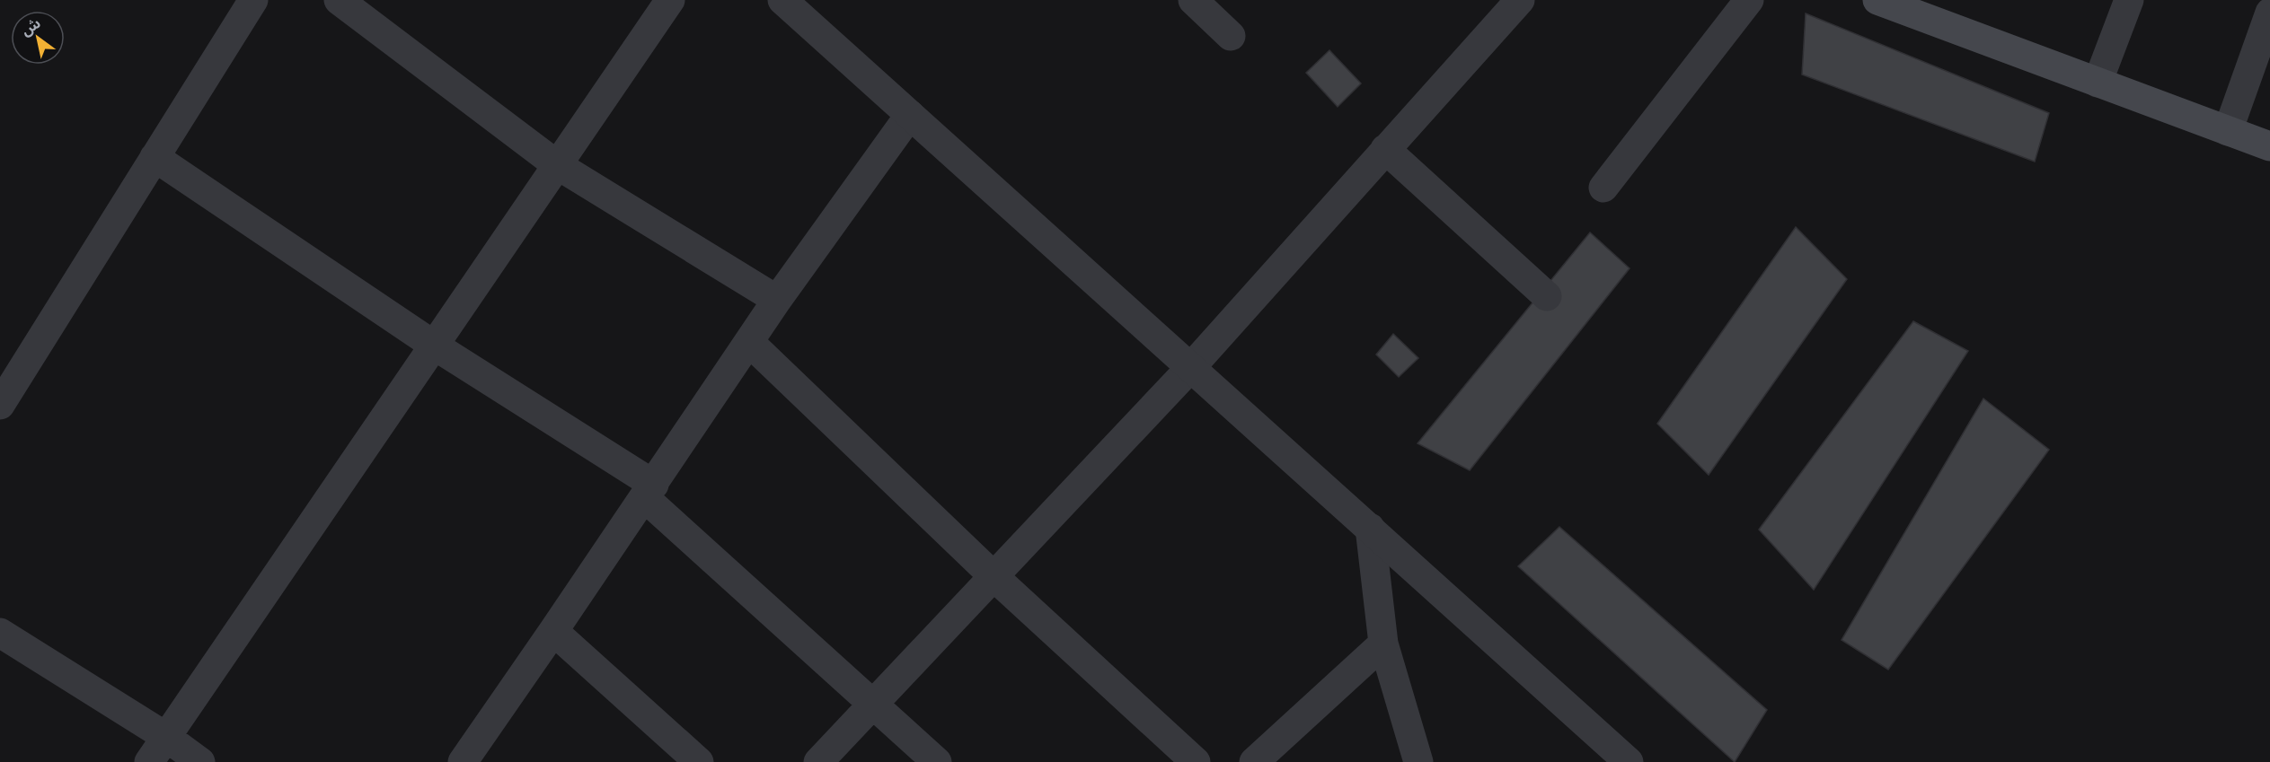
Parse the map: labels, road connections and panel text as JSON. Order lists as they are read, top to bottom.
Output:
{
  "north": "top left"
}
